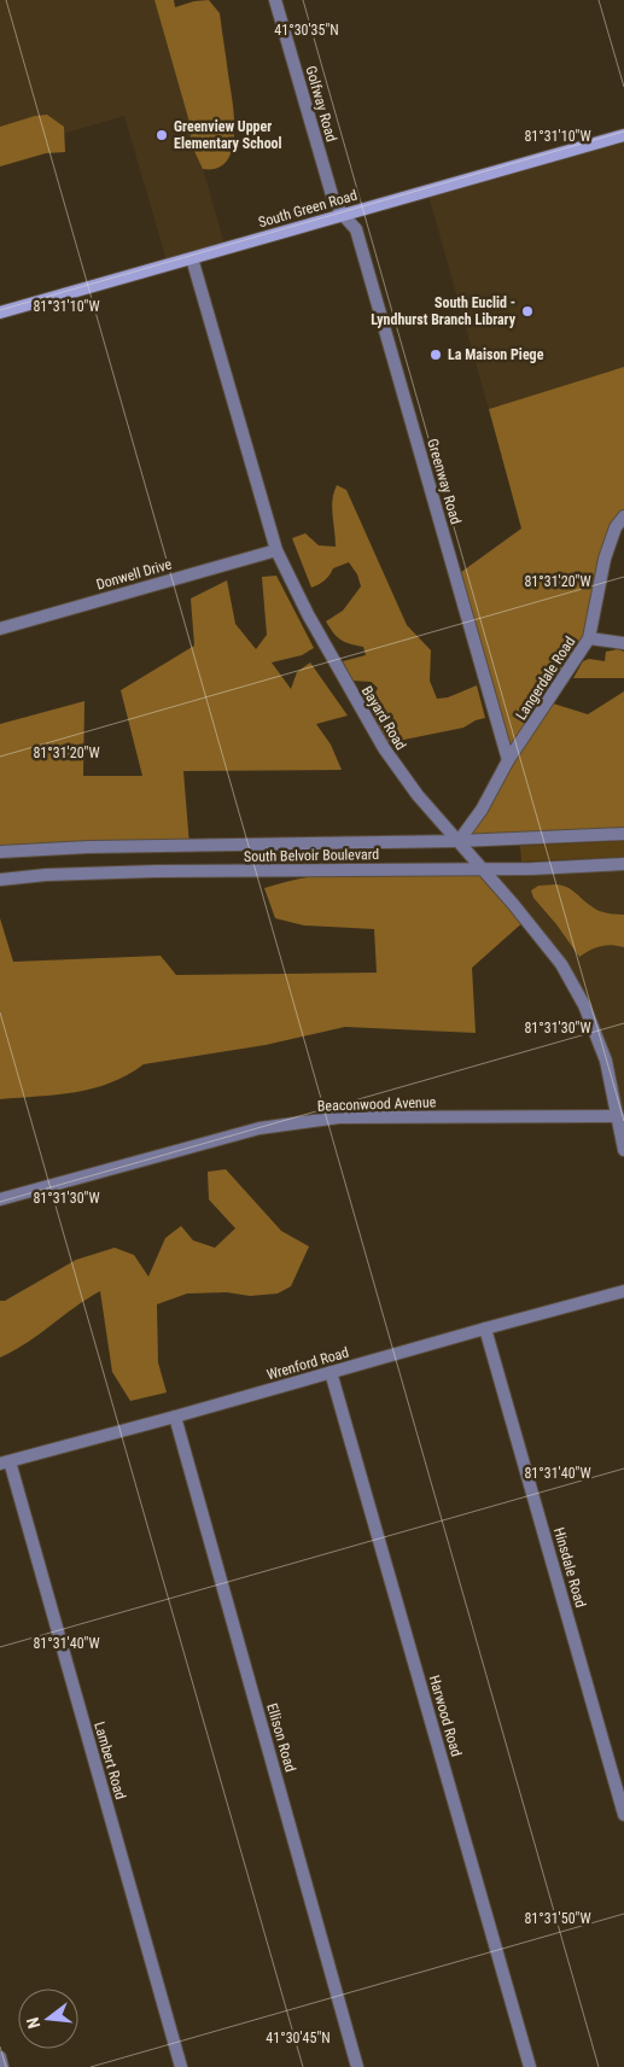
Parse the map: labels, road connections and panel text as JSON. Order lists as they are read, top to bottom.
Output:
{
  "streets": {
    "main road": ["South Green Road"],
    "street": [
      "Golfway Road",
      "Greenway Road",
      "Donwell Drive",
      "Langerdale Road",
      "Bayard Road",
      "South Belvoir Boulevard",
      "Beaconwood Avenue",
      "Wrenford Road",
      "Hinsdale Road",
      "Harwood Road",
      "Ellison Road",
      "Lambert Road"
    ]
  },
  "crossings": [
    ["Golfway Road", "South Green Road"],
    ["Golfway Road", "Greenway Road"],
    ["South Green Road", "Greenway Road"],
    ["South Green Road", "Bayard Road"],
    ["Greenway Road", "Langerdale Road"],
    ["Donwell Drive", "Bayard Road"],
    ["Langerdale Road", "Bayard Road"],
    ["Langerdale Road", "South Belvoir Boulevard"],
    ["Bayard Road", "South Belvoir Boulevard"],
    ["Bayard Road", "Beaconwood Avenue"],
    ["Wrenford Road", "Hinsdale Road"],
    ["Wrenford Road", "Harwood Road"],
    ["Wrenford Road", "Ellison Road"],
    ["Wrenford Road", "Lambert Road"]
  ],
  "places": ["Greenview Upper Elementary School", "South Euclid - Lyndhurst Branch Library", "La Maison Piege"],
  "north": "left",
  "coordinates": [
    "41°30'35\"N",
    "81°31'10\"W",
    "81°31'20\"W",
    "81°31'30\"W",
    "81°31'40\"W",
    "81°31'50\"W",
    "41°30'45\"N"
  ]
}
